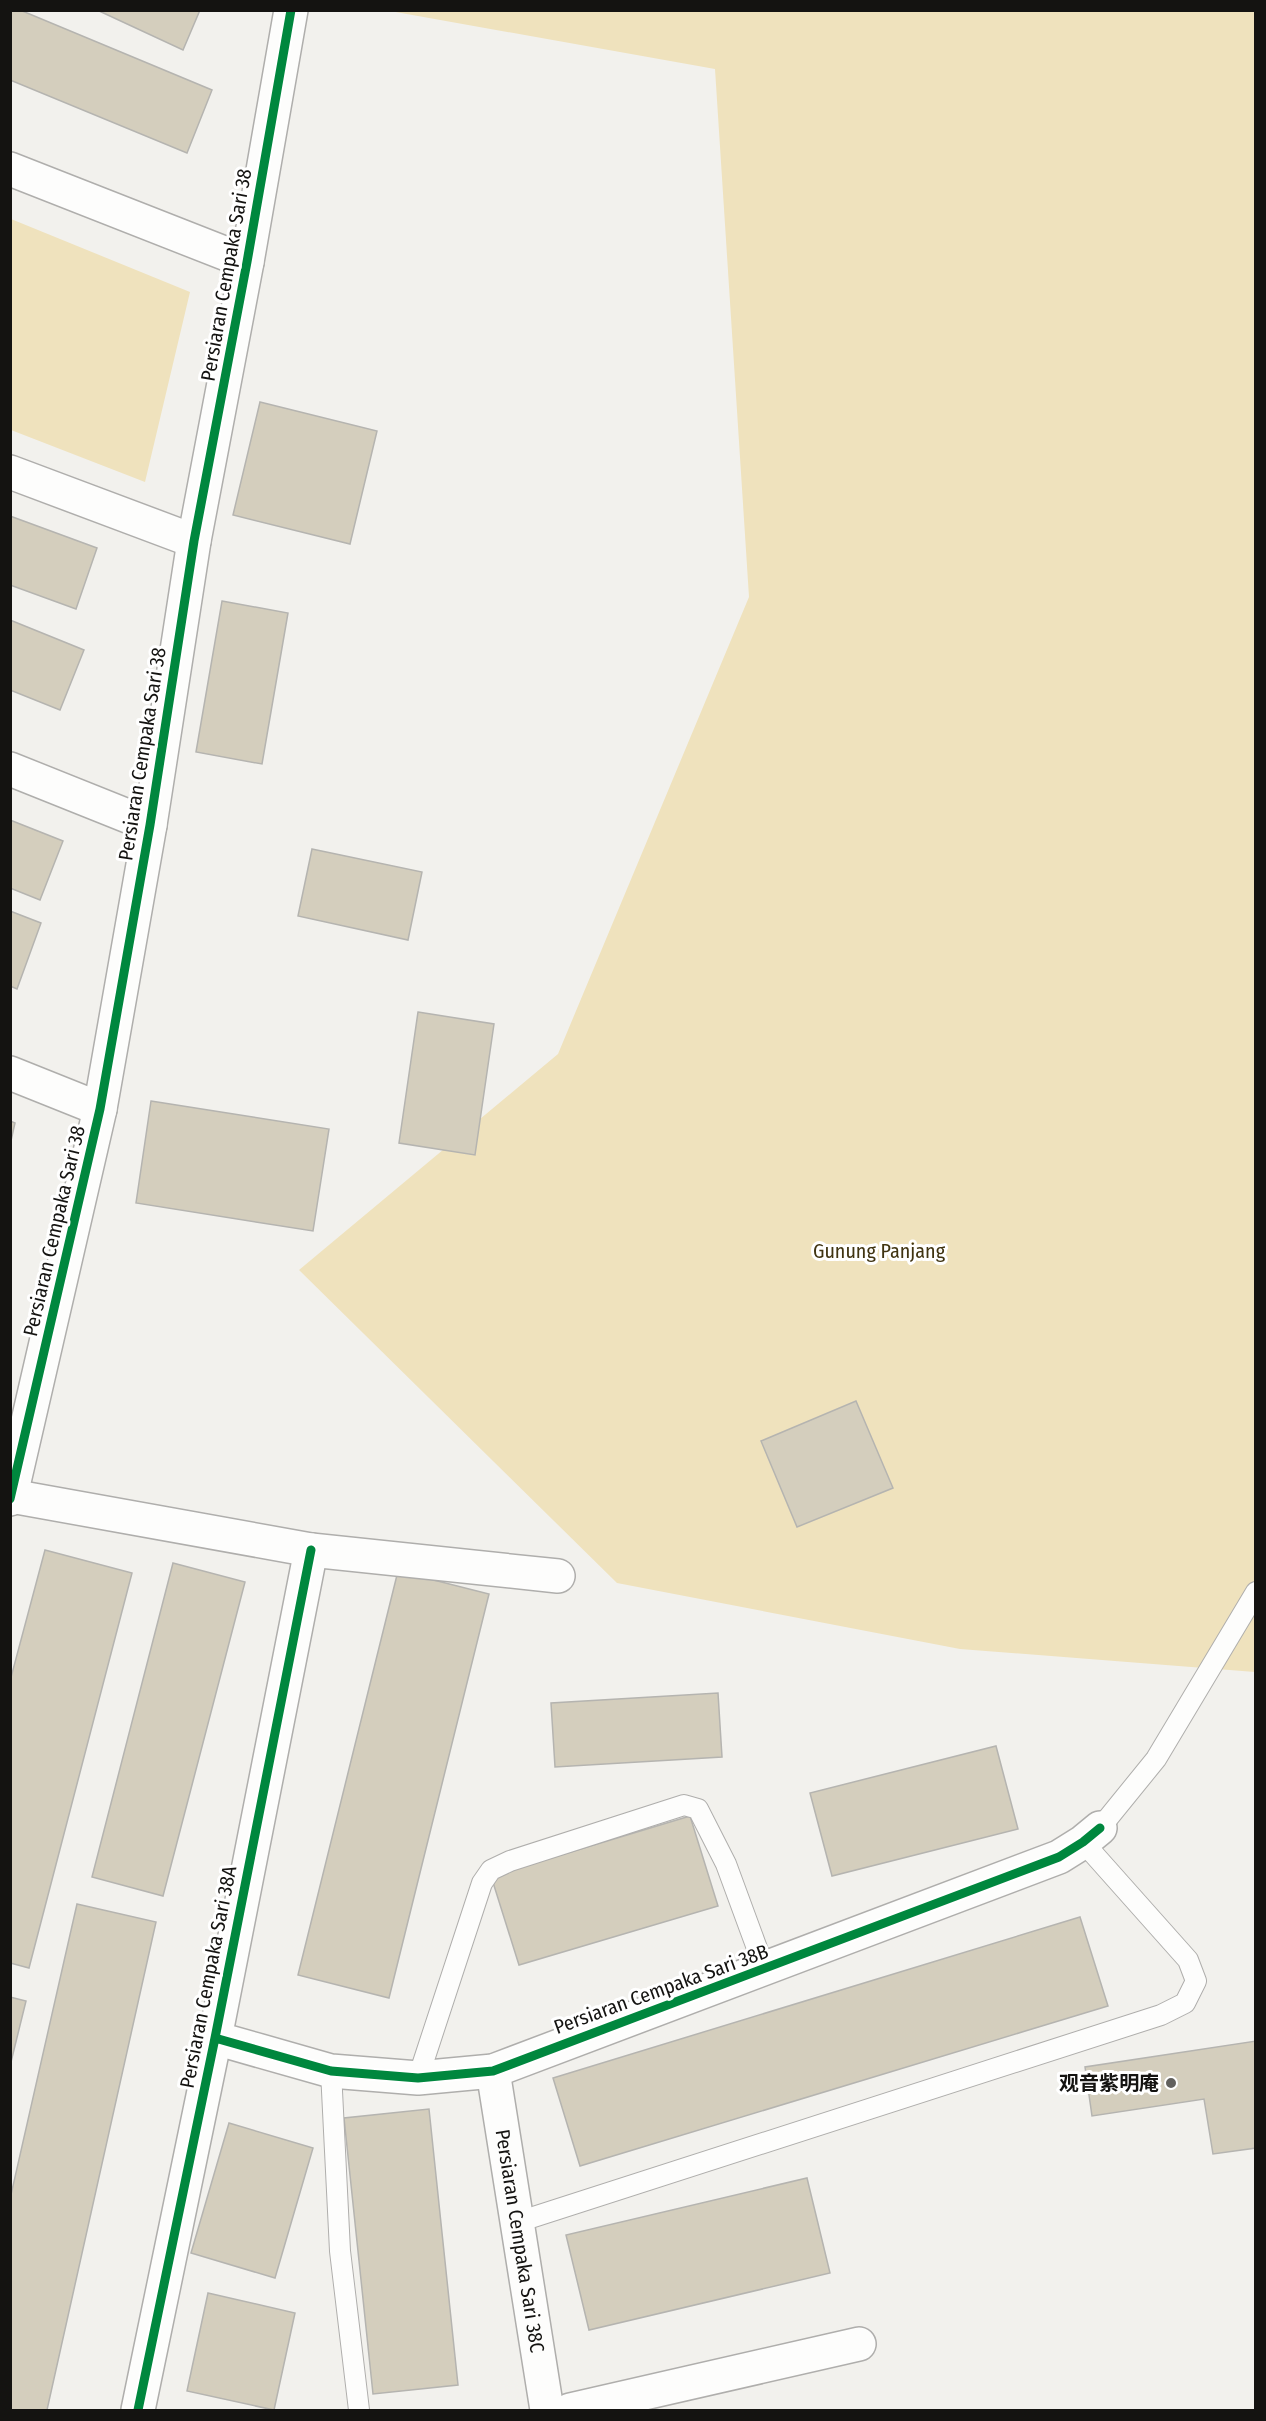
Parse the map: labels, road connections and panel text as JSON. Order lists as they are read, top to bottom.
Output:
{
  "streets": {
    "street": [
      "Persiaran Cempaka Sari 38",
      "Persiaran Cempaka Sari 38A",
      "Persiaran Cempaka Sari 38B",
      "Persiaran Cempaka Sari 38C"
    ]
  },
  "crossings": [
    ["Persiaran Cempaka Sari 38A", "Persiaran Cempaka Sari 38B"],
    ["Persiaran Cempaka Sari 38B", "Persiaran Cempaka Sari 38C"]
  ],
  "parks": ["Gunung Panjang"],
  "places": ["观音紫明庵"]
}
